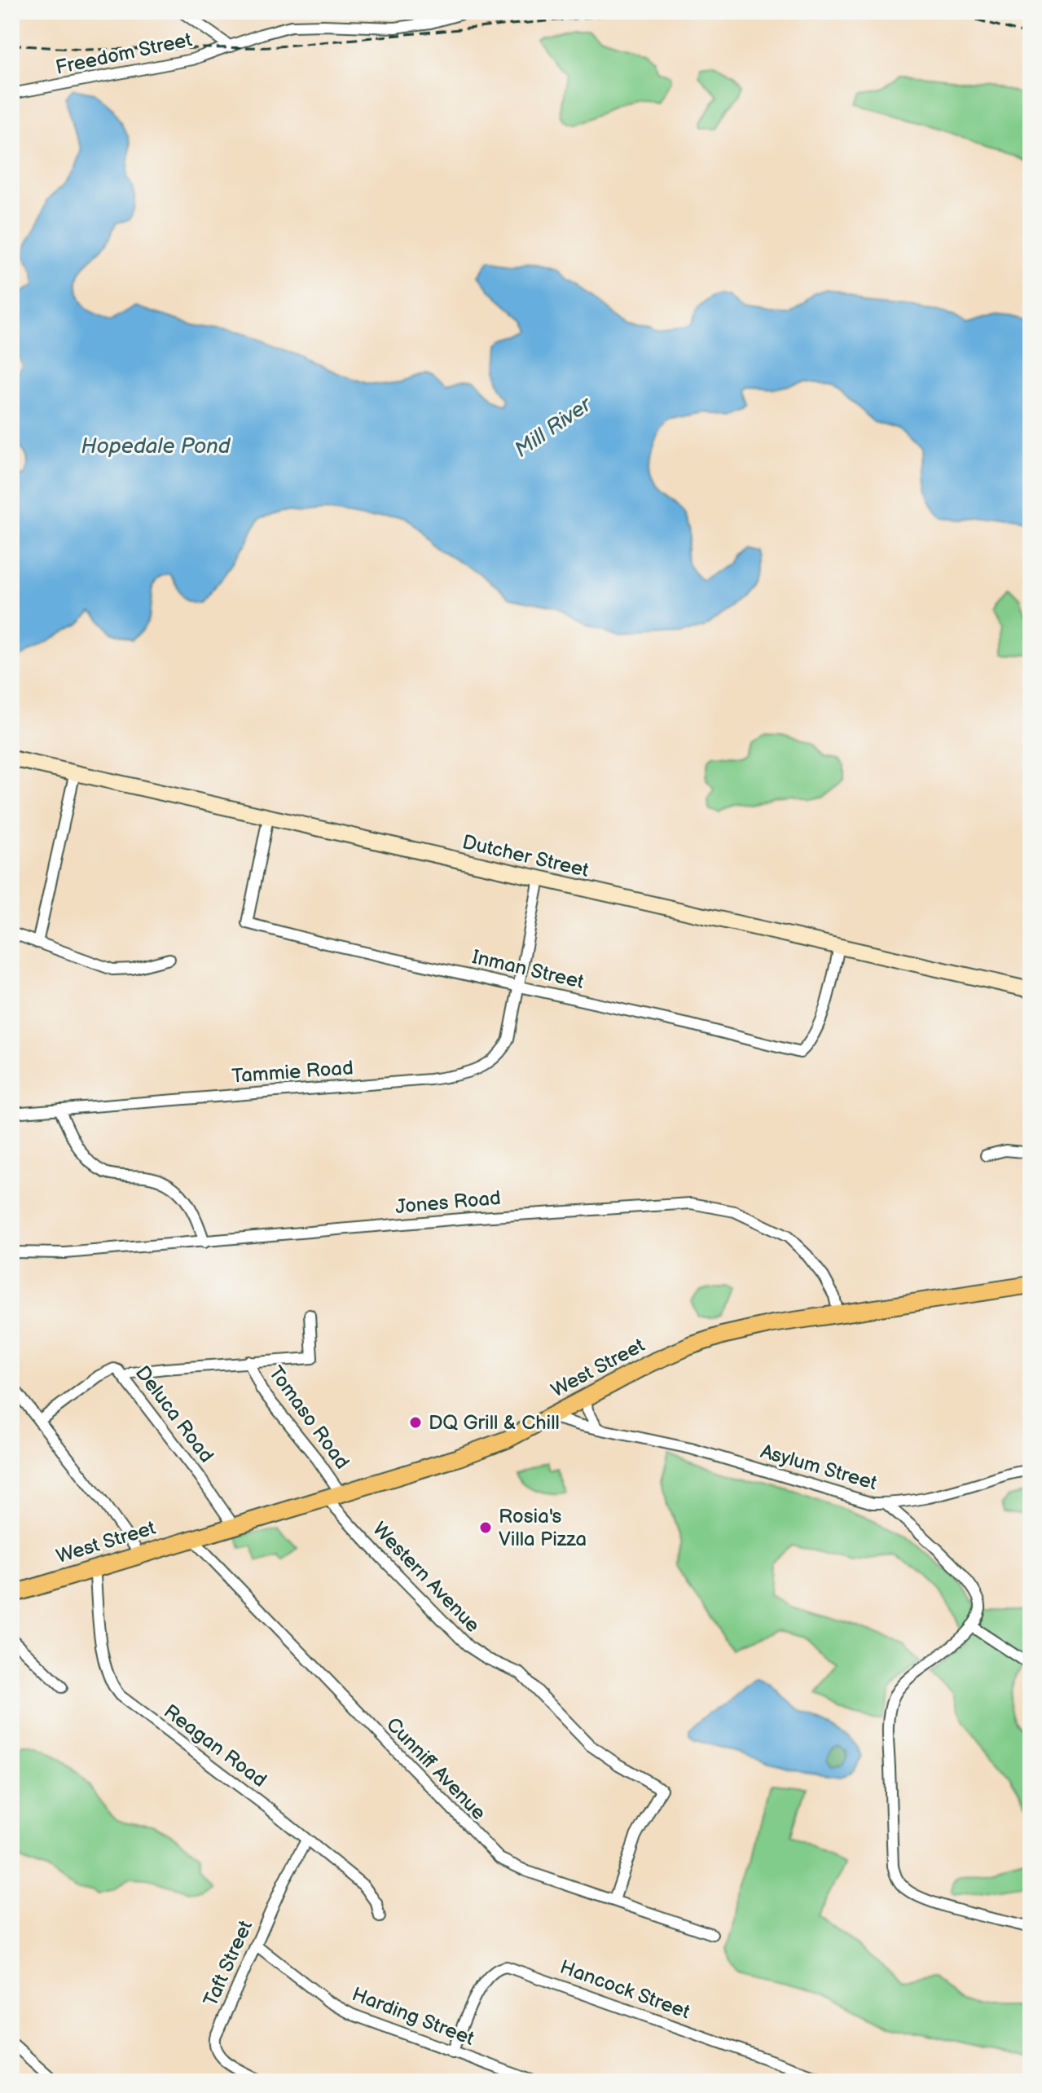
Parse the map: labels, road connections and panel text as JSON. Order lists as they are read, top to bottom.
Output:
{
  "streets": {
    "main road": ["West Street"],
    "street": [
      "Freedom Street",
      "Dutcher Street",
      "Inman Street",
      "Tammie Road",
      "Jones Road",
      "Deluca Road",
      "Tomaso Road",
      "Asylum Street",
      "Western Avenue",
      "Reagan Road",
      "Cunniff Avenue",
      "Taft Street",
      "Hancock Street",
      "Harding Street"
    ]
  },
  "crossings": [
    ["Dutcher Street", "Inman Street"],
    ["Dutcher Street", "Tammie Road"],
    ["Inman Street", "Tammie Road"],
    ["Jones Road", "West Street"],
    ["West Street", "Deluca Road"],
    ["West Street", "Tomaso Road"],
    ["West Street", "Asylum Street"],
    ["West Street", "Western Avenue"],
    ["West Street", "Reagan Road"],
    ["West Street", "Cunniff Avenue"],
    ["Deluca Road", "Tomaso Road"],
    ["Tomaso Road", "Western Avenue"],
    ["Western Avenue", "Cunniff Avenue"],
    ["Reagan Road", "Taft Street"],
    ["Taft Street", "Harding Street"],
    ["Hancock Street", "Harding Street"]
  ],
  "water": ["Mill River", "Hopedale Pond"],
  "places": ["DQ Grill & Chill", "Rosia's Villa Pizza"]
}
